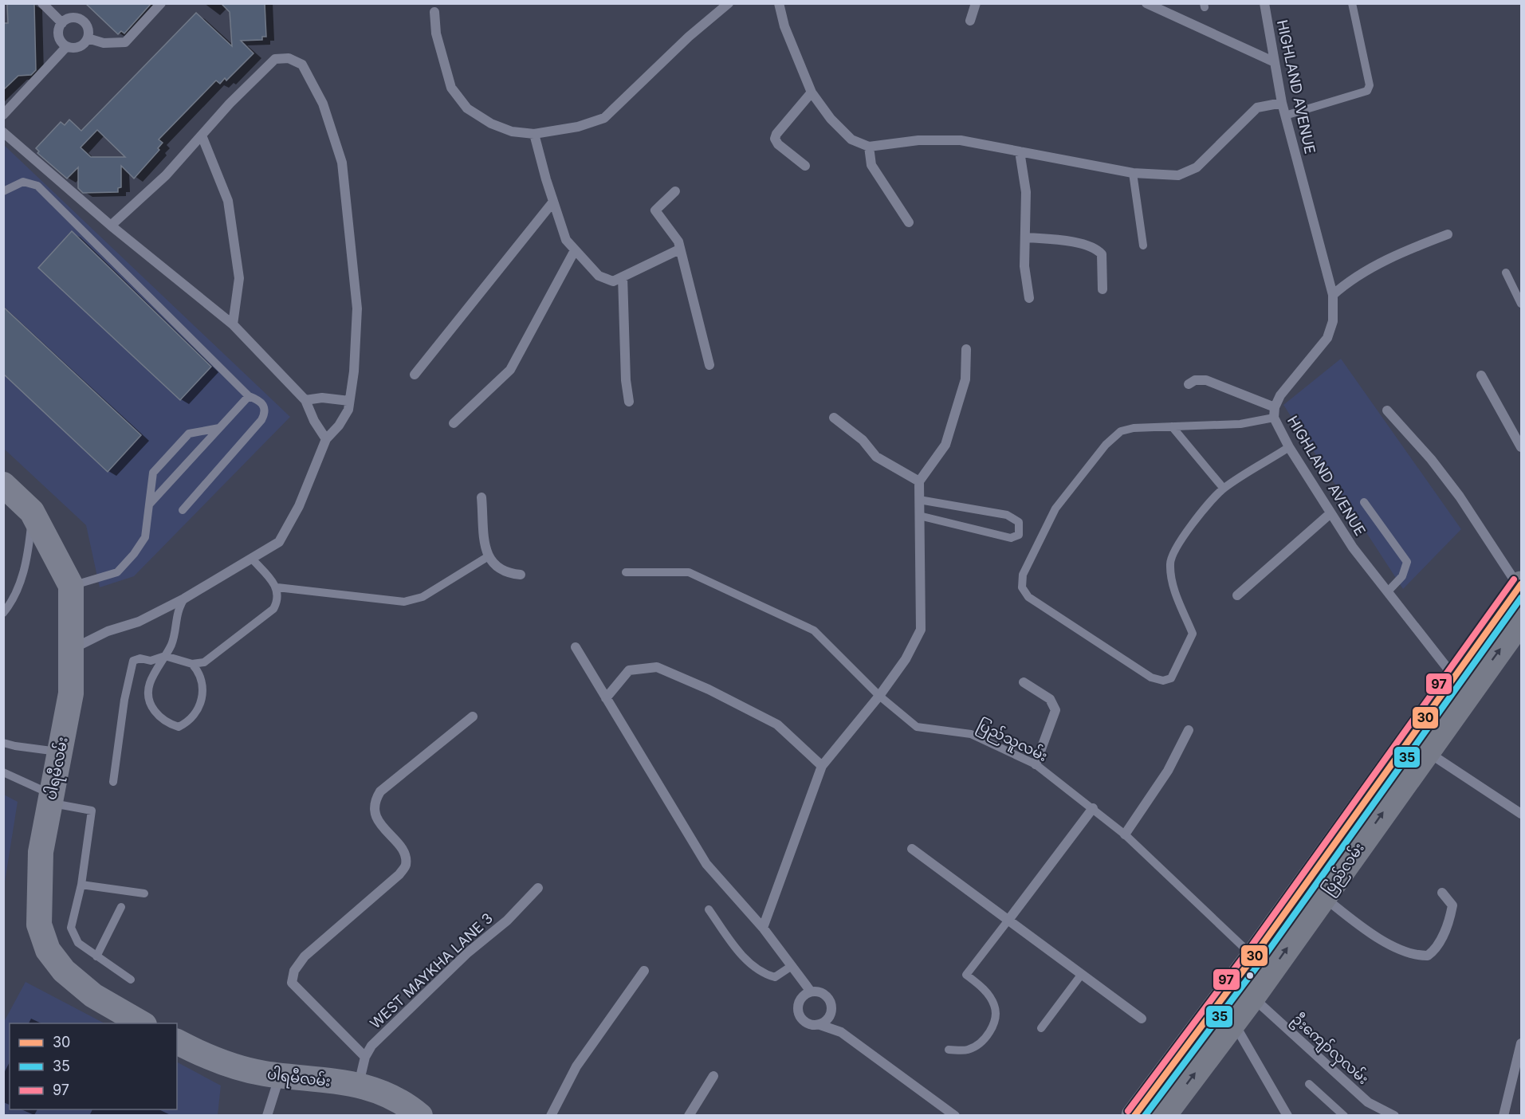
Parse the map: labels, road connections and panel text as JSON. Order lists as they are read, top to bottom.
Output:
{
  "streets": {
    "highway": ["ပြည်လမ်း"],
    "main road": ["ပါရမီလမ်း"],
    "street": ["HIGHLAND AVENUE", "WEST MAYKHA LANE 3", "ဦးကျော်လှလမ်း"],
    "lane": ["ပြည်သူလမ်း"]
  },
  "crossings": [
    ["HIGHLAND AVENUE", "ပြည်လမ်း"],
    ["ပြည်သူလမ်း", "ပြည်လမ်း"],
    ["ပါရမီလမ်း", "WEST MAYKHA LANE 3"],
    ["ပြည်လမ်း", "ဦးကျော်လှလမ်း"]
  ],
  "lines": ["transit line 97", "transit line 30", "transit line 35"],
  "legend": ["30", "35", "97"]
}
